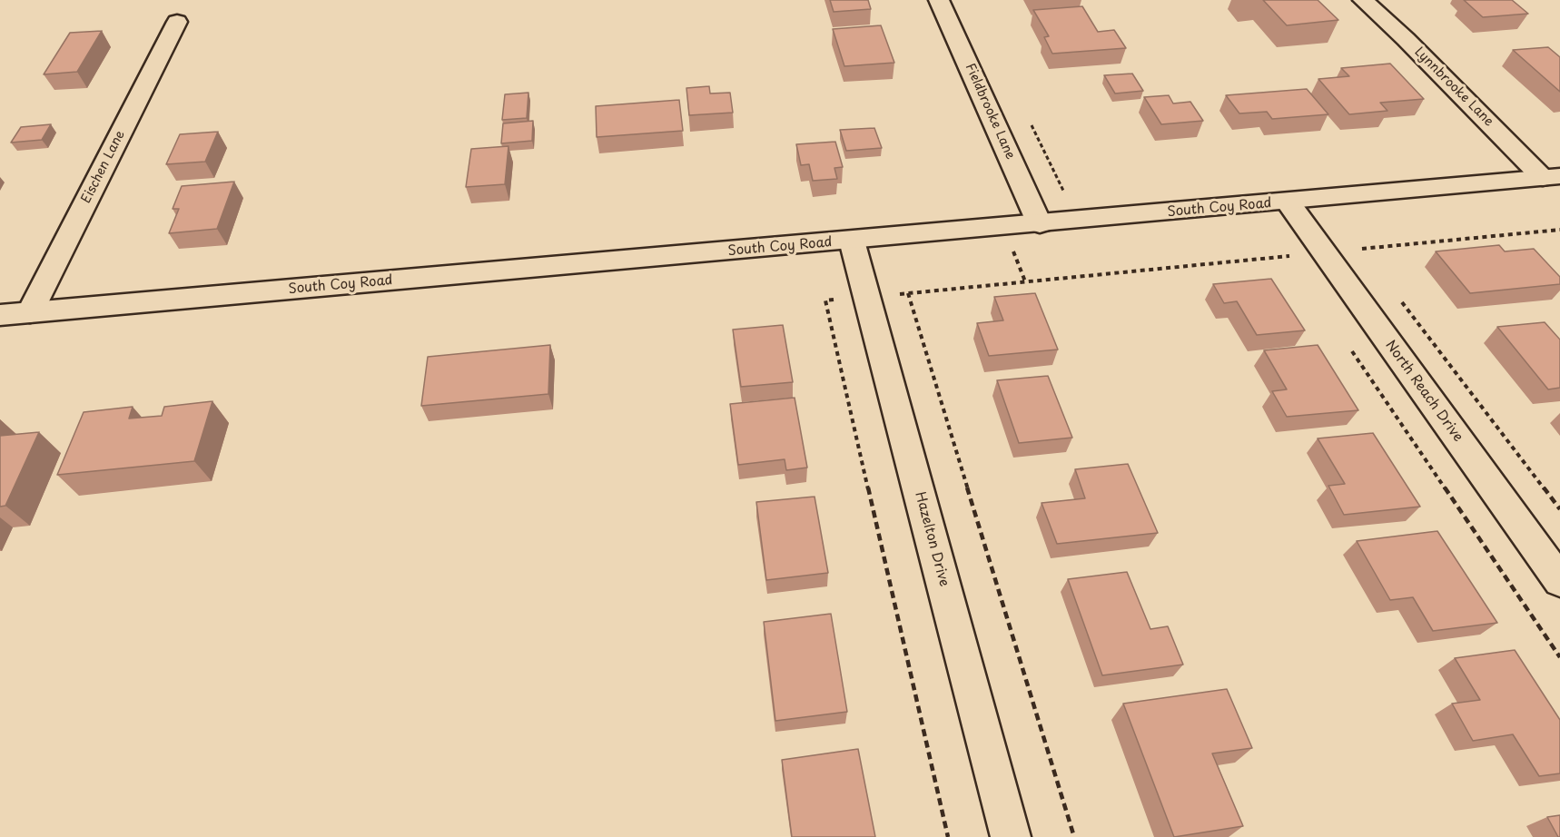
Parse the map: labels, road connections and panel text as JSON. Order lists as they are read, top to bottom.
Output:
{
  "streets": {
    "street": [
      "Lynnbrooke Lane",
      "Fieldbrooke Lane",
      "Eischen Lane",
      "South Coy Road",
      "North Reach Drive",
      "Hazelton Drive"
    ]
  },
  "crossings": [
    ["Lynnbrooke Lane", "South Coy Road"],
    ["Fieldbrooke Lane", "South Coy Road"],
    ["Eischen Lane", "South Coy Road"],
    ["South Coy Road", "North Reach Drive"],
    ["South Coy Road", "Hazelton Drive"]
  ]
}
